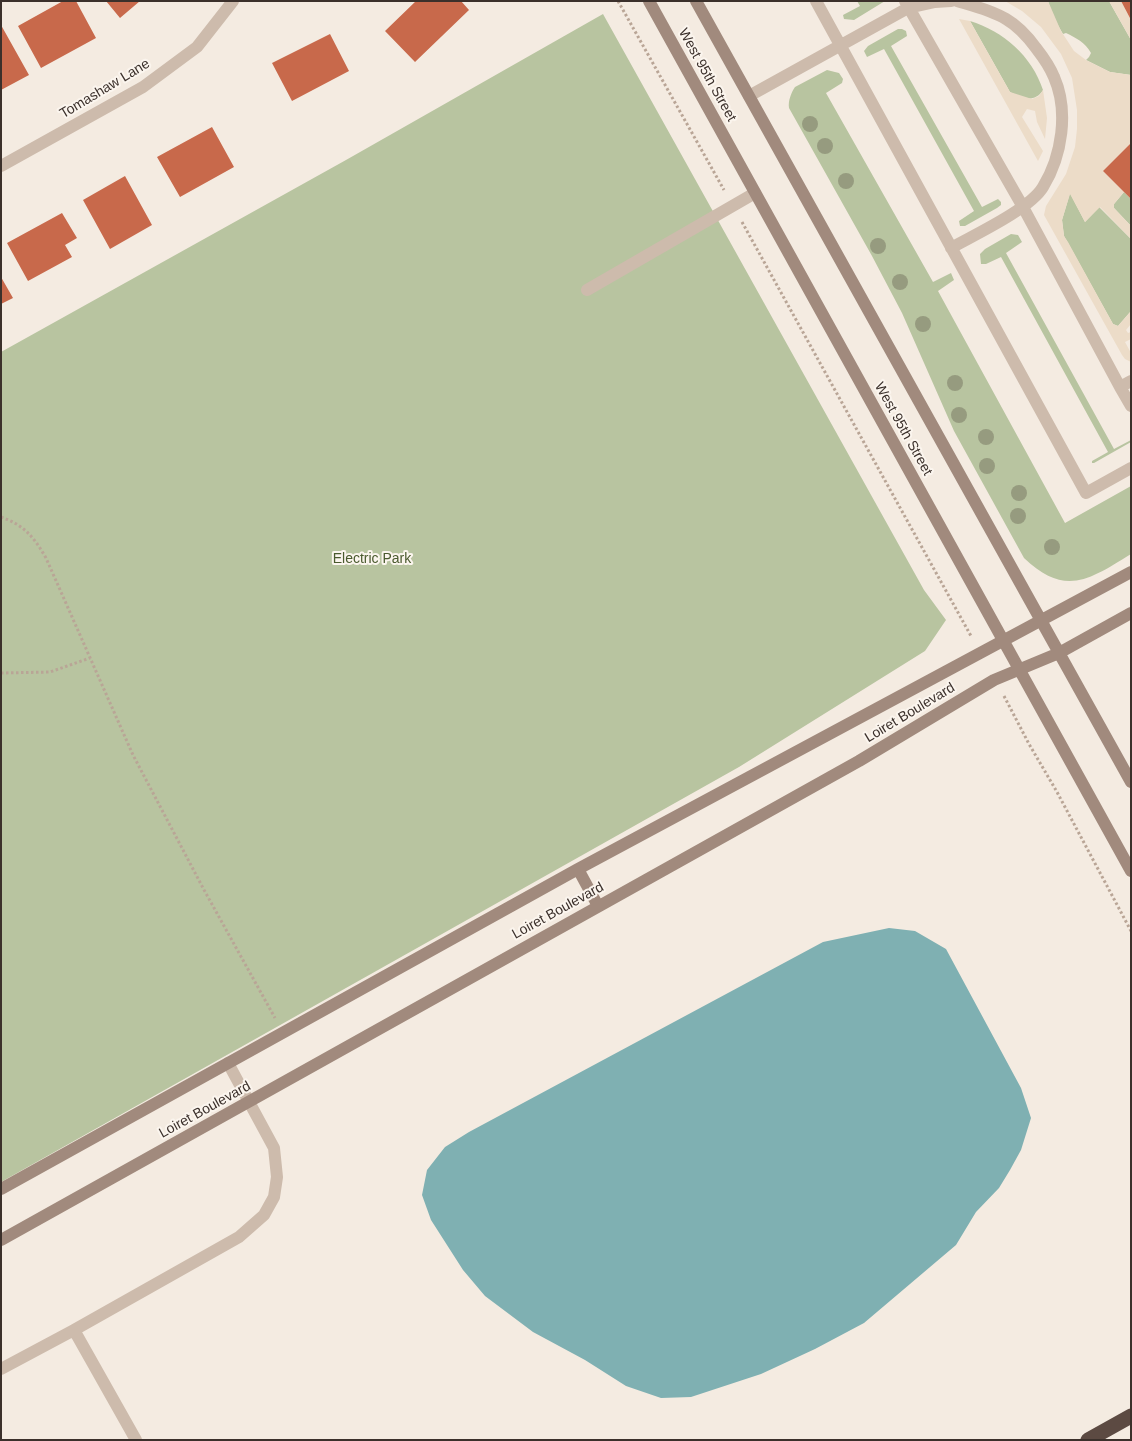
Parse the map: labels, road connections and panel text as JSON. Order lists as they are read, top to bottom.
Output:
{
  "streets": {
    "street": ["West 95th Street", "Tomashaw Lane", "Loiret Boulevard"]
  },
  "crossings": [
    ["West 95th Street", "Loiret Boulevard"]
  ],
  "parks": ["Electric Park"]
}
